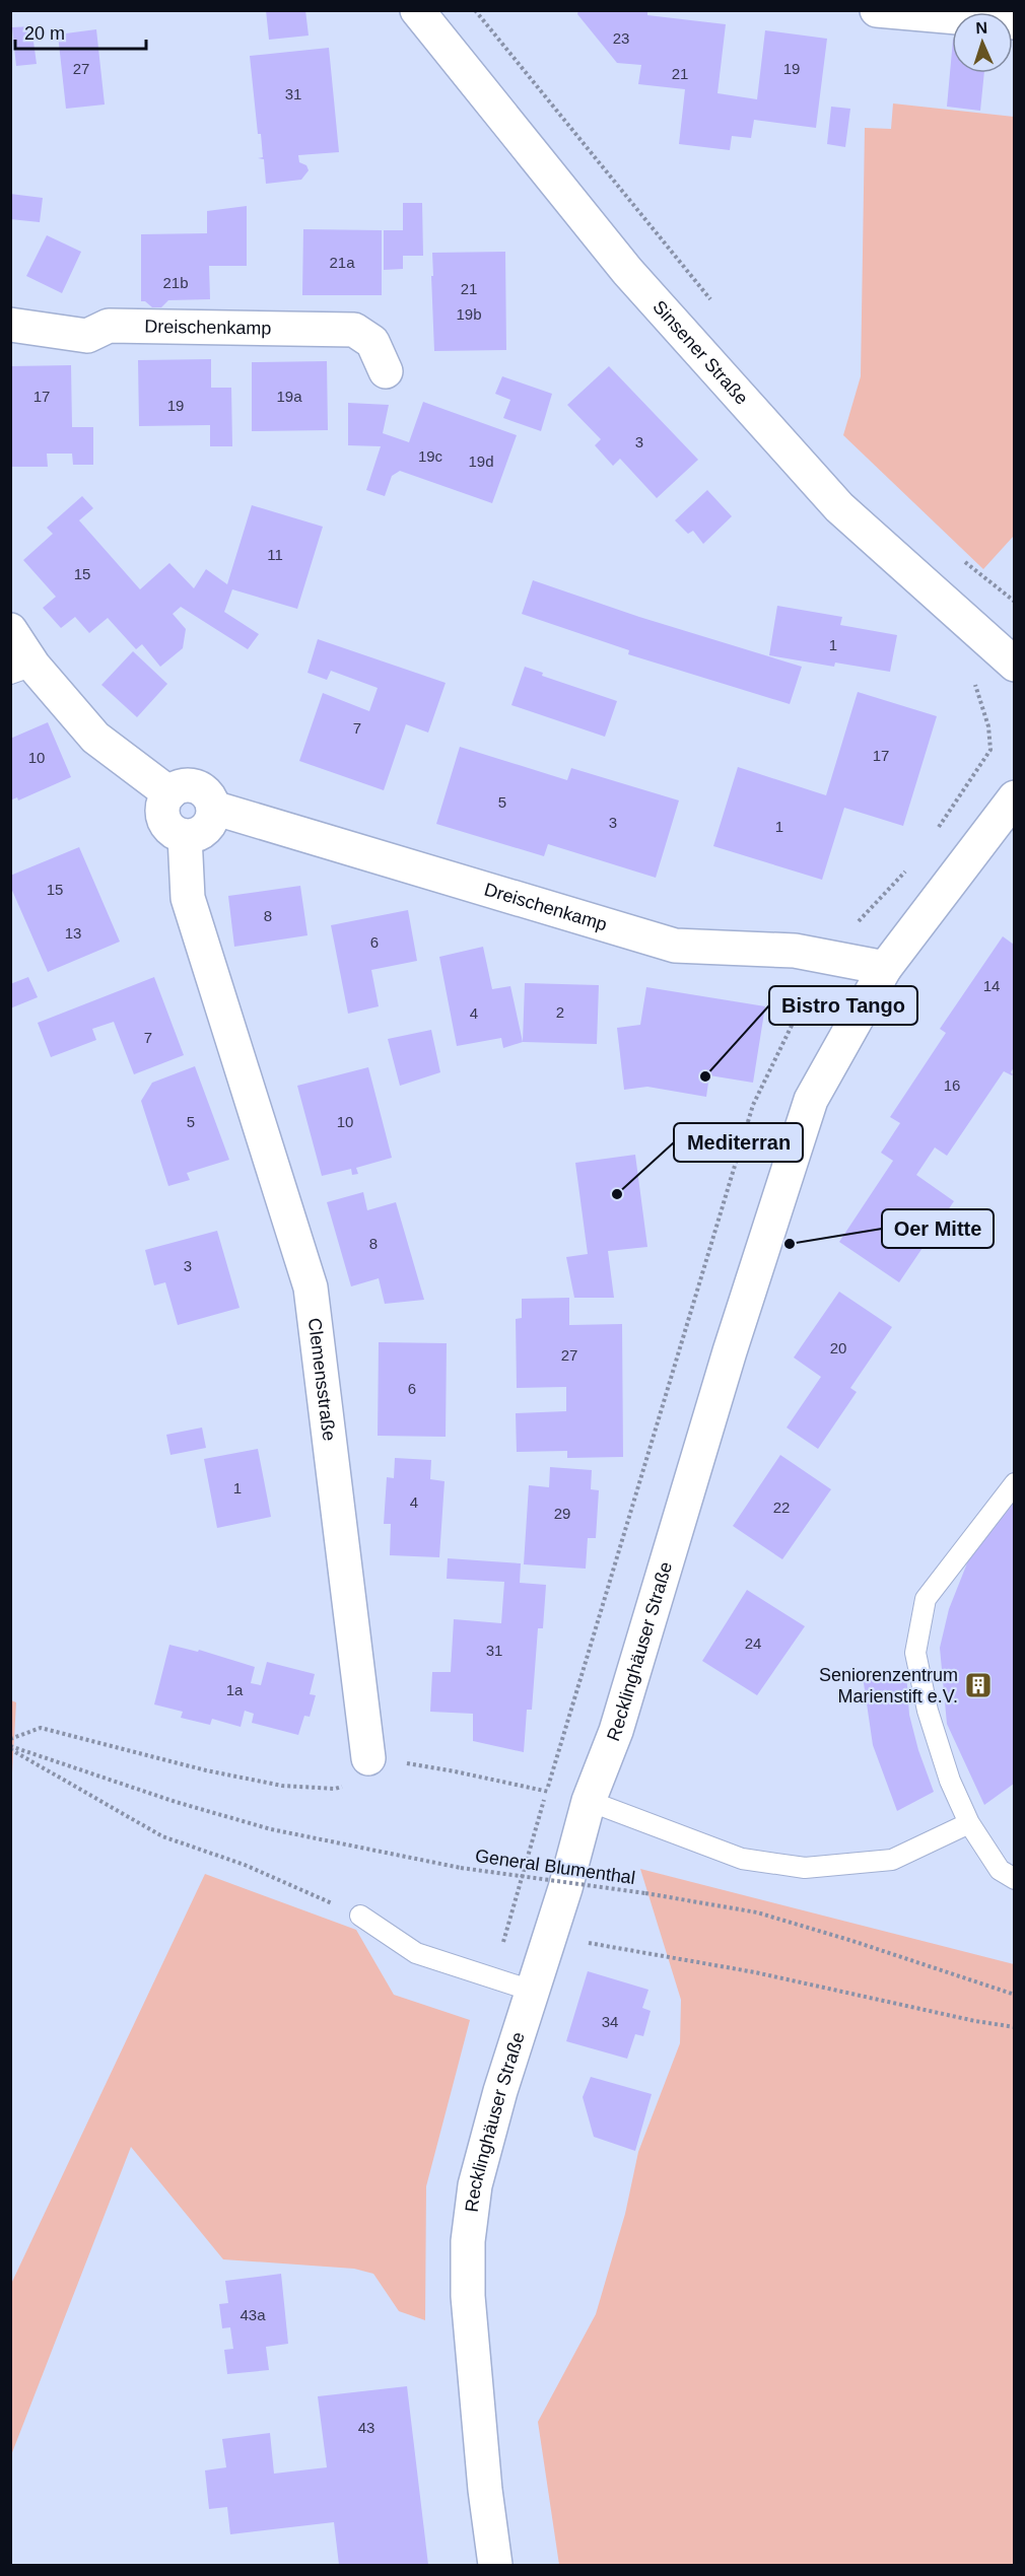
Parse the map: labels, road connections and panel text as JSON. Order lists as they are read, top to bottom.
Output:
{
  "streets": {
    "street": [
      "Dreischenkamp",
      "Sinsener Straße",
      "Clemensstraße",
      "Recklinghäuser Straße"
    ],
    "path": ["General Blumenthal"]
  },
  "crossings": [
    ["Dreischenkamp", "Clemensstraße"],
    ["Dreischenkamp", "Recklinghäuser Straße"]
  ],
  "places": {
    "other": ["Bistro Tango", "Mediterran", "Oer Mitte"],
    "building": ["Seniorenzentrum Marienstift e.V."]
  },
  "house_numbers": [
    "23",
    "27",
    "19",
    "21",
    "31",
    "21a",
    "21b",
    "21",
    "19b",
    "17",
    "19a",
    "19",
    "3",
    "19c",
    "19d",
    "11",
    "15",
    "1",
    "7",
    "17",
    "10",
    "5",
    "3",
    "1",
    "15",
    "8",
    "13",
    "6",
    "14",
    "2",
    "4",
    "7",
    "16",
    "5",
    "10",
    "8",
    "3",
    "20",
    "27",
    "6",
    "1",
    "4",
    "22",
    "29",
    "24",
    "31",
    "1a",
    "34",
    "43a",
    "43"
  ],
  "scale_bar": "20 m",
  "north": "top"
}
